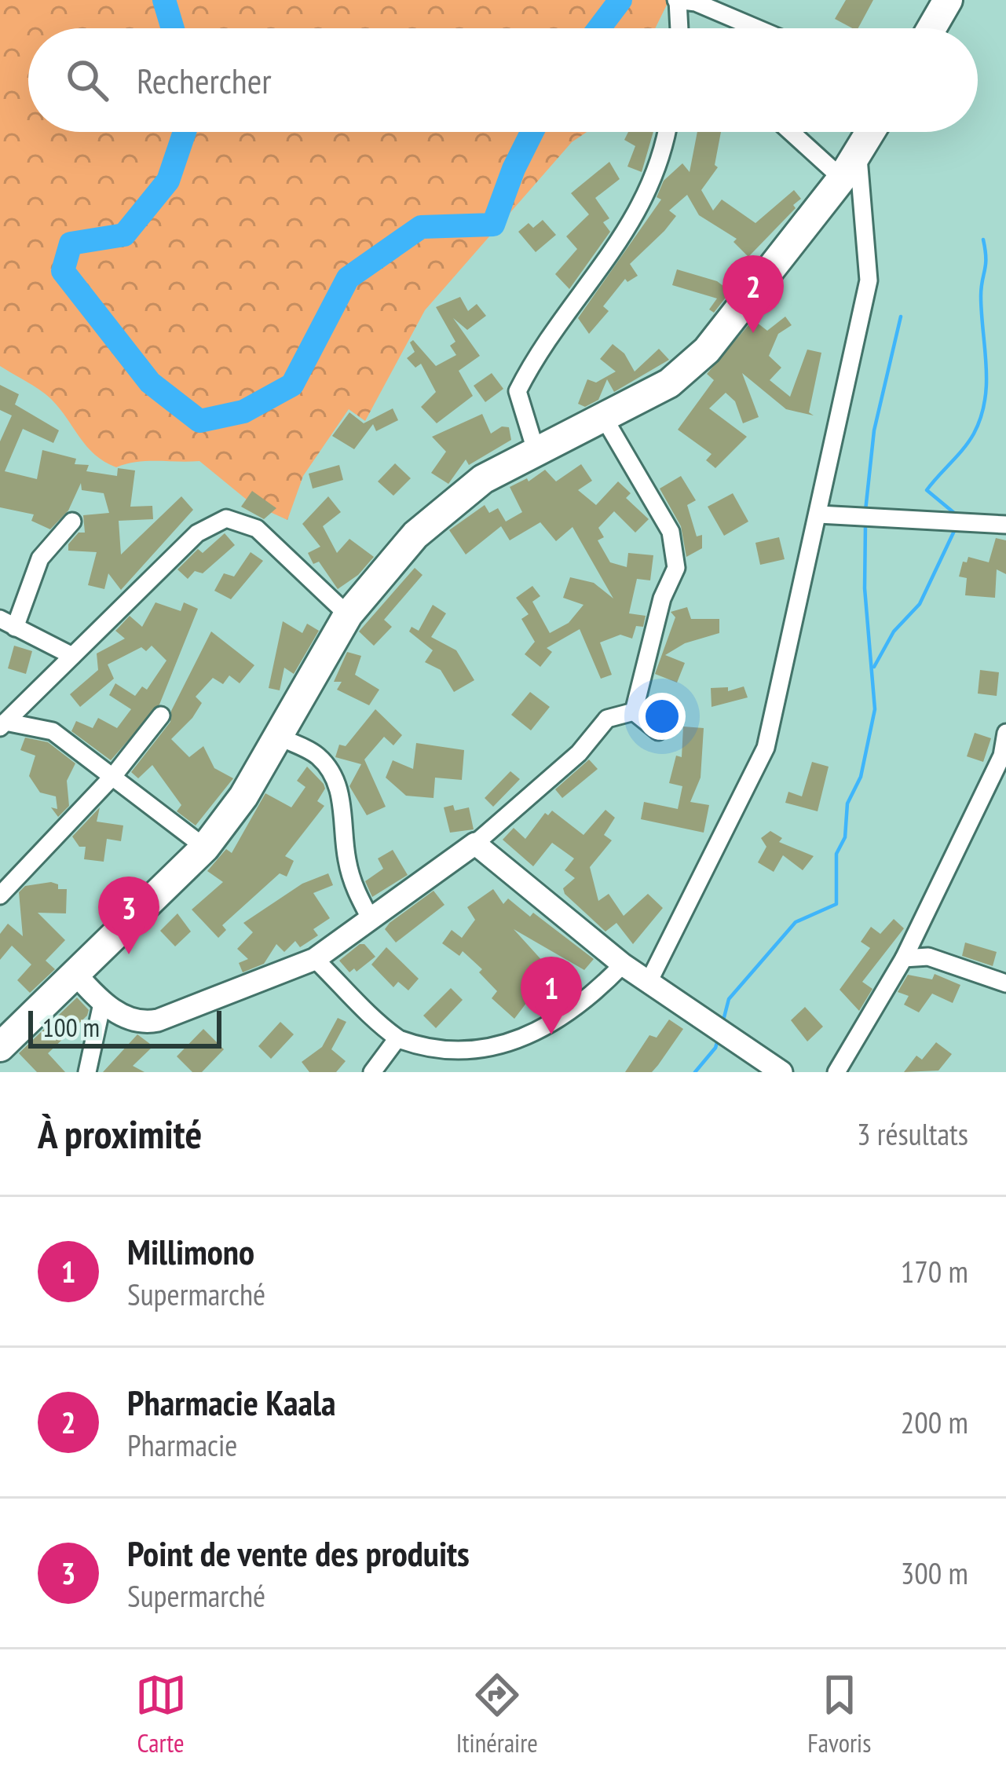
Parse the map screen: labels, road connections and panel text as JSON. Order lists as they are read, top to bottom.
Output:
{
  "scale_bar": "100 m",
  "page": {
    "search": "Rechercher",
    "pins": ["2", "3", "1"],
    "scale": "100 m",
    "heading": ["À proximité", "3 résultats"],
    "list": [
      {
        "mark": "1",
        "name": "Millimono",
        "note": "Supermarché",
        "value": "170 m"
      },
      {
        "mark": "2",
        "name": "Pharmacie Kaala",
        "note": "Pharmacie",
        "value": "200 m"
      },
      {
        "mark": "3",
        "name": "Point de vente des produits",
        "note": "Supermarché",
        "value": "300 m"
      }
    ],
    "nav": ["Carte", "Itinéraire", "Favoris"]
  }
}
